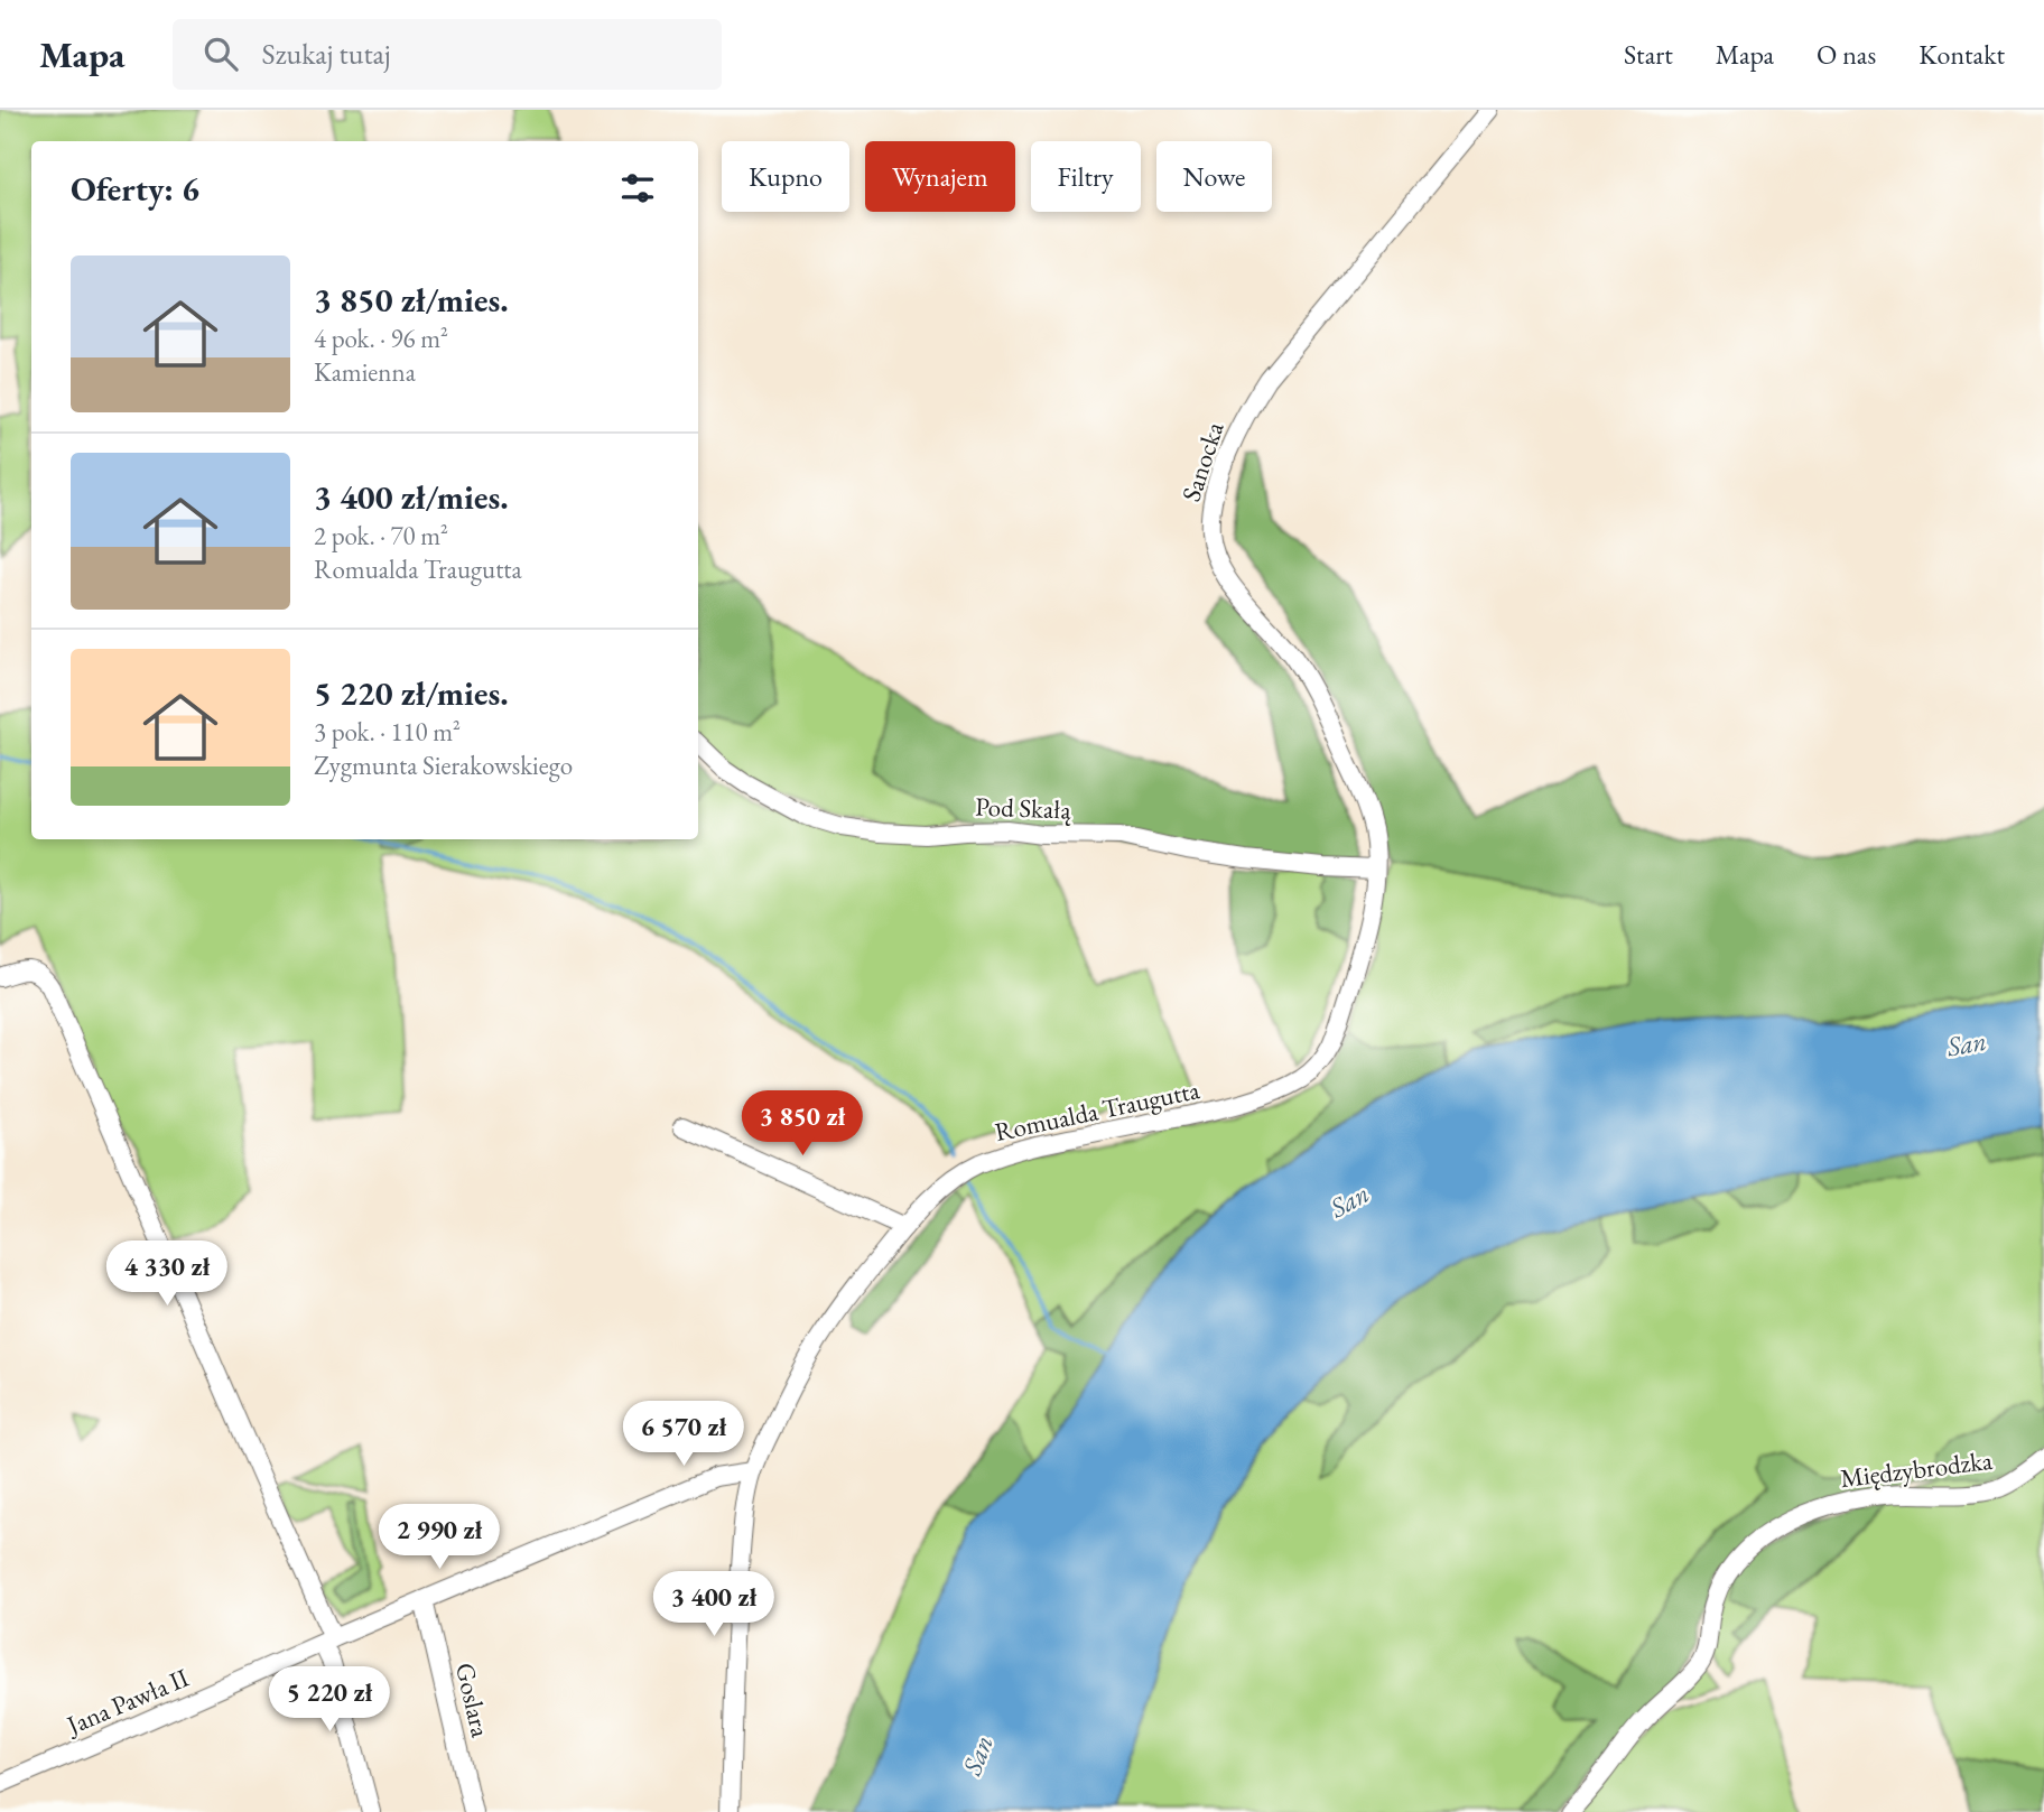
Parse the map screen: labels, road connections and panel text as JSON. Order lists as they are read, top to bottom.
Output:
{
  "streets": {
    "street": [
      "Sanocka",
      "Pod Skałą",
      "Romualda Traugutta",
      "Międzybrodzka",
      "Goslara",
      "Jana Pawła II"
    ]
  },
  "crossings": [
    ["Sanocka", "Pod Skałą"],
    ["Sanocka", "Romualda Traugutta"],
    ["Pod Skałą", "Romualda Traugutta"],
    ["Romualda Traugutta", "Jana Pawła II"],
    ["Goslara", "Jana Pawła II"]
  ],
  "water": ["San"],
  "page": {
    "header": "Mapa",
    "search": "Szukaj tutaj",
    "nav": [
      "Start",
      "Mapa",
      "O nas",
      "Kontakt"
    ],
    "chip": [
      "Kupno",
      "Wynajem",
      "Filtry",
      "Nowe"
    ],
    "heading": "Oferty: 6",
    "list": [
      {
        "name": "3 850 zł/mies.",
        "note": "4 pok. · 96 m² · Kamienna"
      },
      {
        "name": "3 400 zł/mies.",
        "note": "2 pok. · 70 m² · Romualda Traugutta"
      },
      {
        "name": "5 220 zł/mies.",
        "note": "3 pok. · 110 m² · Zygmunta Sierakowskiego"
      }
    ],
    "price": [
      "3 850 zł",
      "4 330 zł",
      "6 570 zł",
      "2 990 zł",
      "3 400 zł",
      "5 220 zł"
    ]
  }
}
